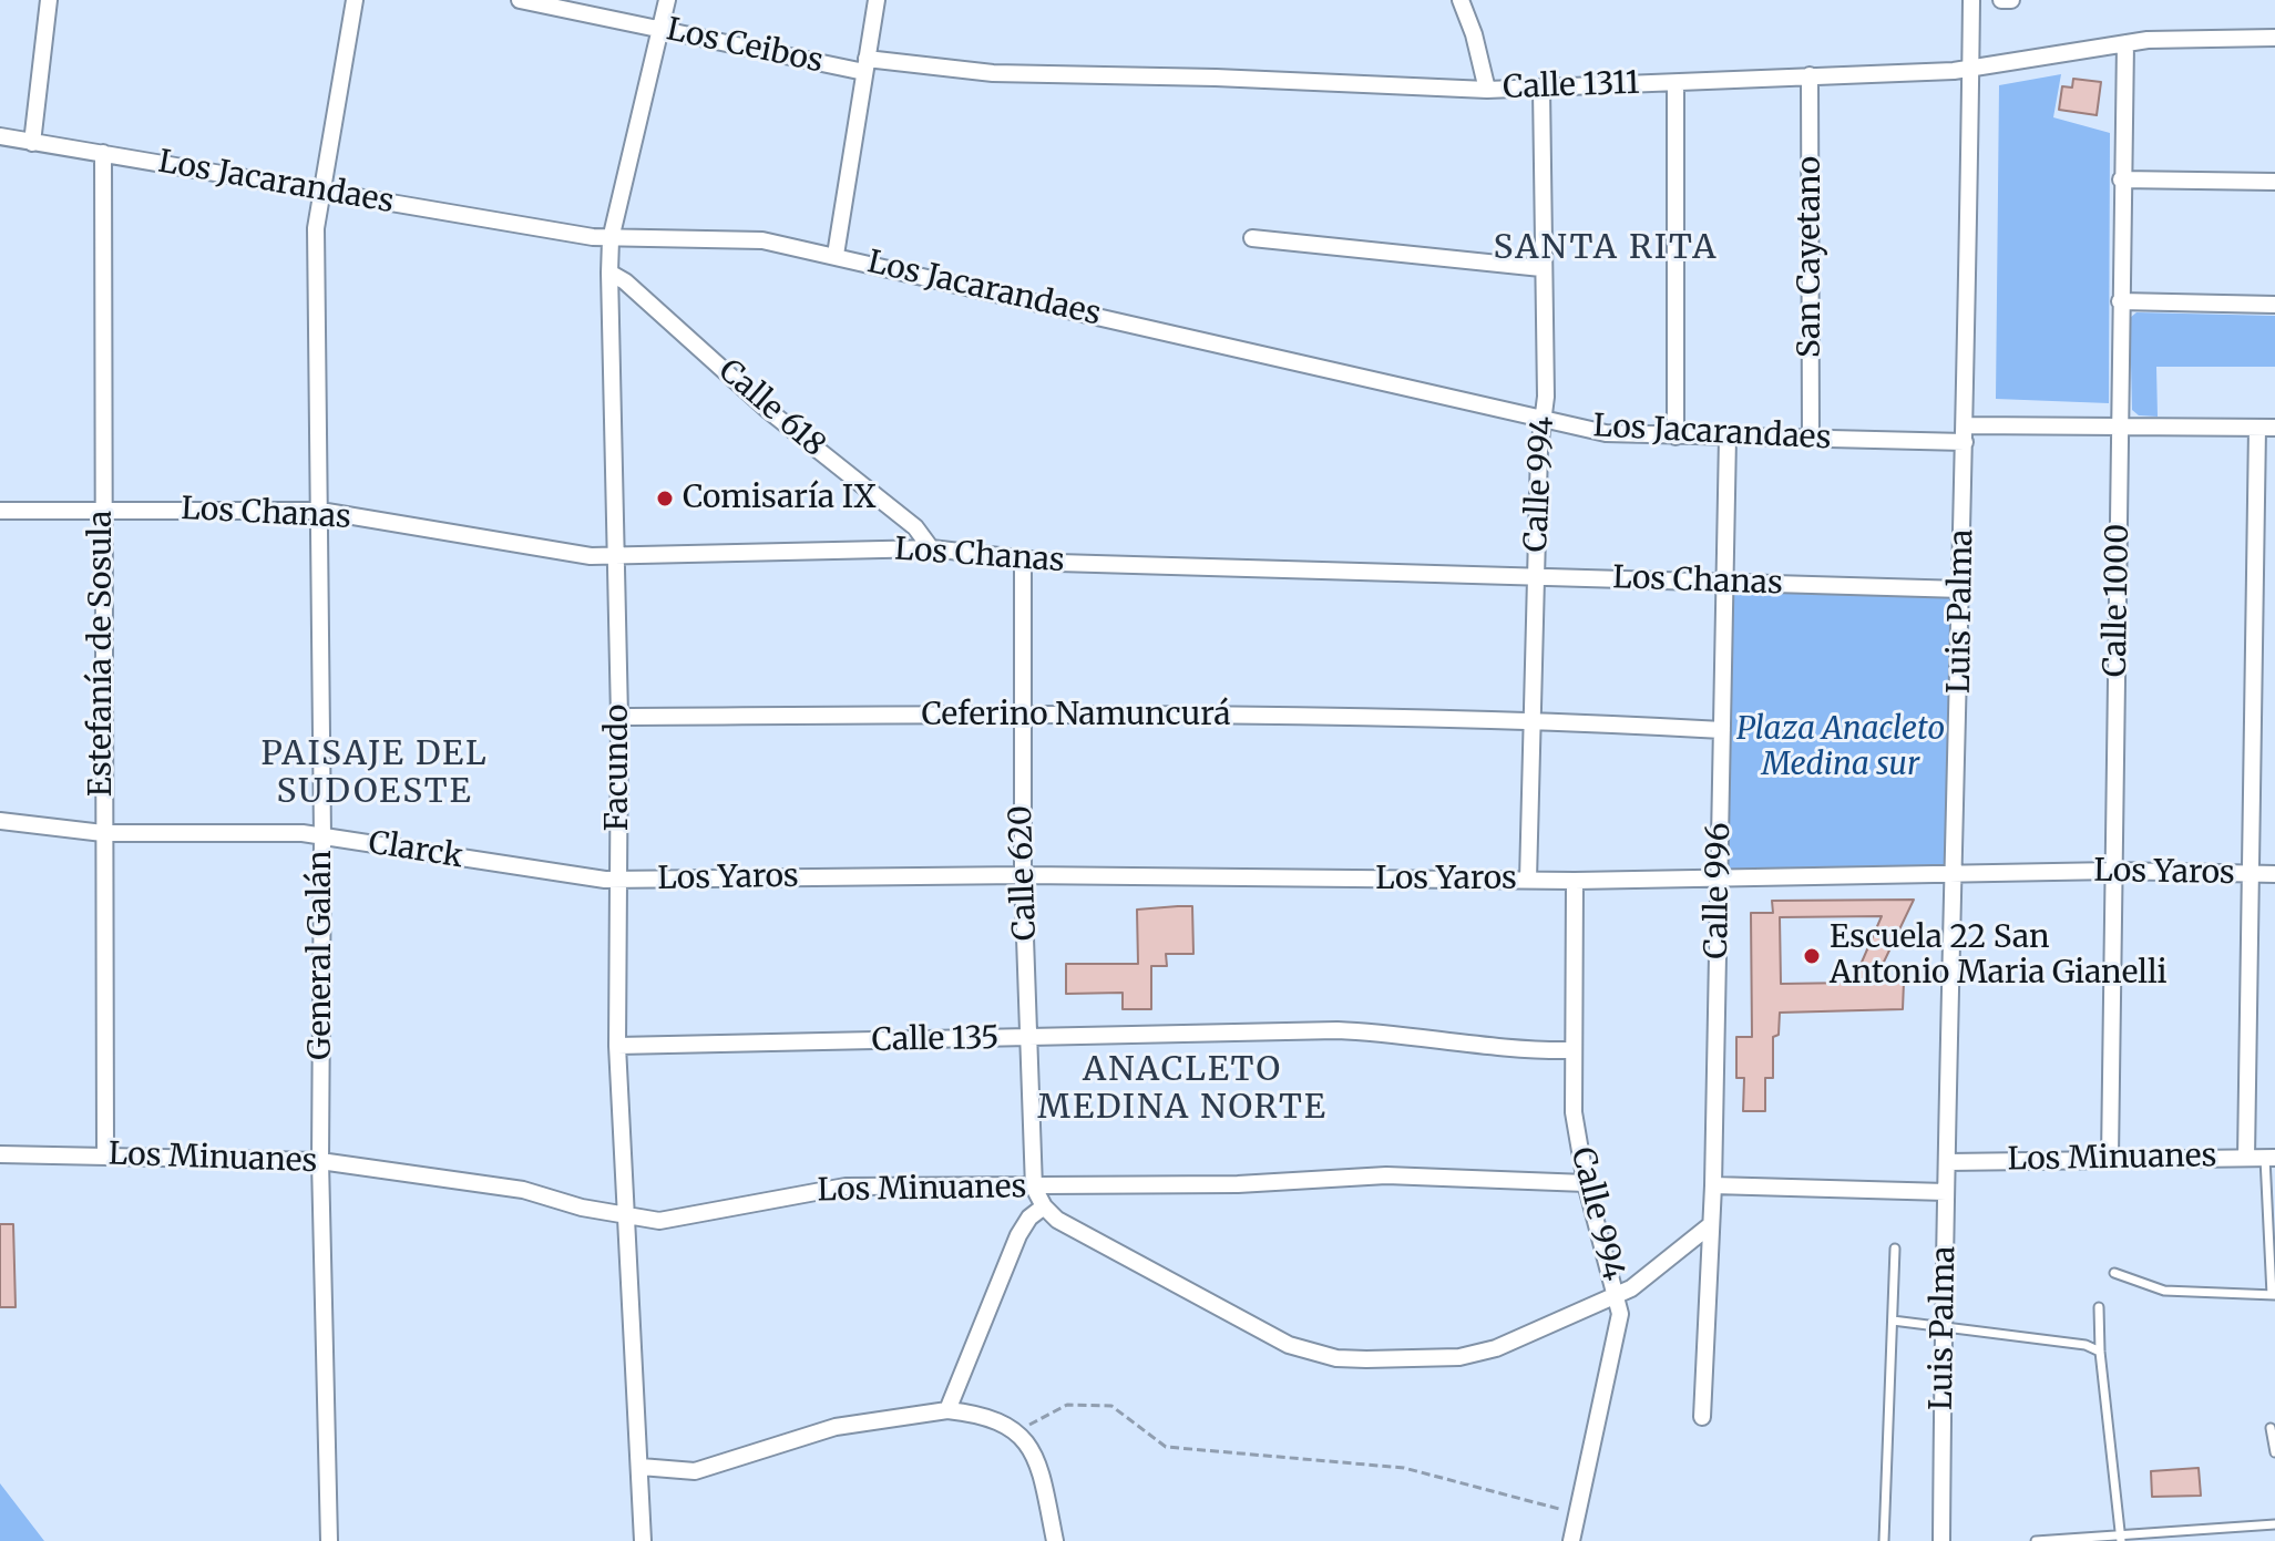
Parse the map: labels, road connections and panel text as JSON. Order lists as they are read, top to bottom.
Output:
{
  "streets": {
    "street": [
      "Los Ceibos",
      "Calle 1311",
      "Los Jacarandaes",
      "San Cayetano",
      "Calle 618",
      "Calle 994",
      "Los Chanas",
      "Calle 1000",
      "Luis Palma",
      "Estefanía de Sosula",
      "Ceferino Namuncurá",
      "Facundo",
      "Clarck",
      "Calle 620",
      "Los Yaros",
      "Calle 996",
      "General Galán",
      "Calle 135",
      "Los Minuanes"
    ]
  },
  "crossings": [
    ["Los Ceibos", "Calle 1311"],
    ["Los Ceibos", "Facundo"],
    ["Calle 1311", "San Cayetano"],
    ["Calle 1311", "Calle 994"],
    ["Calle 1311", "Calle 1000"],
    ["Calle 1311", "Luis Palma"],
    ["Los Jacarandaes", "San Cayetano"],
    ["Los Jacarandaes", "Calle 994"],
    ["Los Jacarandaes", "Calle 1000"],
    ["Los Jacarandaes", "Luis Palma"],
    ["Los Jacarandaes", "Estefanía de Sosula"],
    ["Los Jacarandaes", "Facundo"],
    ["Los Jacarandaes", "Calle 996"],
    ["Los Jacarandaes", "General Galán"],
    ["Calle 618", "Los Chanas"],
    ["Calle 618", "Facundo"],
    ["Calle 994", "Los Chanas"],
    ["Calle 994", "Ceferino Namuncurá"],
    ["Calle 994", "Los Yaros"],
    ["Calle 994", "Calle 135"],
    ["Calle 994", "Los Minuanes"],
    ["Los Chanas", "Luis Palma"],
    ["Los Chanas", "Estefanía de Sosula"],
    ["Los Chanas", "Facundo"],
    ["Los Chanas", "Calle 620"],
    ["Los Chanas", "Calle 996"],
    ["Los Chanas", "General Galán"],
    ["Calle 1000", "Los Yaros"],
    ["Calle 1000", "Los Minuanes"],
    ["Luis Palma", "Los Yaros"],
    ["Luis Palma", "Los Minuanes"],
    ["Estefanía de Sosula", "Clarck"],
    ["Estefanía de Sosula", "Los Minuanes"],
    ["Ceferino Namuncurá", "Facundo"],
    ["Ceferino Namuncurá", "Calle 620"],
    ["Ceferino Namuncurá", "Calle 996"],
    ["Facundo", "Clarck"],
    ["Facundo", "Los Yaros"],
    ["Facundo", "Calle 135"],
    ["Facundo", "Los Minuanes"],
    ["Clarck", "Los Yaros"],
    ["Clarck", "General Galán"],
    ["Calle 620", "Los Yaros"],
    ["Calle 620", "Calle 135"],
    ["Calle 620", "Los Minuanes"],
    ["Los Yaros", "Calle 996"],
    ["General Galán", "Los Minuanes"]
  ],
  "districts": ["SANTA RITA", "PAISAJE DEL SUDOESTE", "ANACLETO MEDINA NORTE"],
  "parks": ["Plaza Anacleto Medina sur"],
  "places": ["Comisaría IX", "Escuela 22 San Antonio Maria Gianelli"]
}
